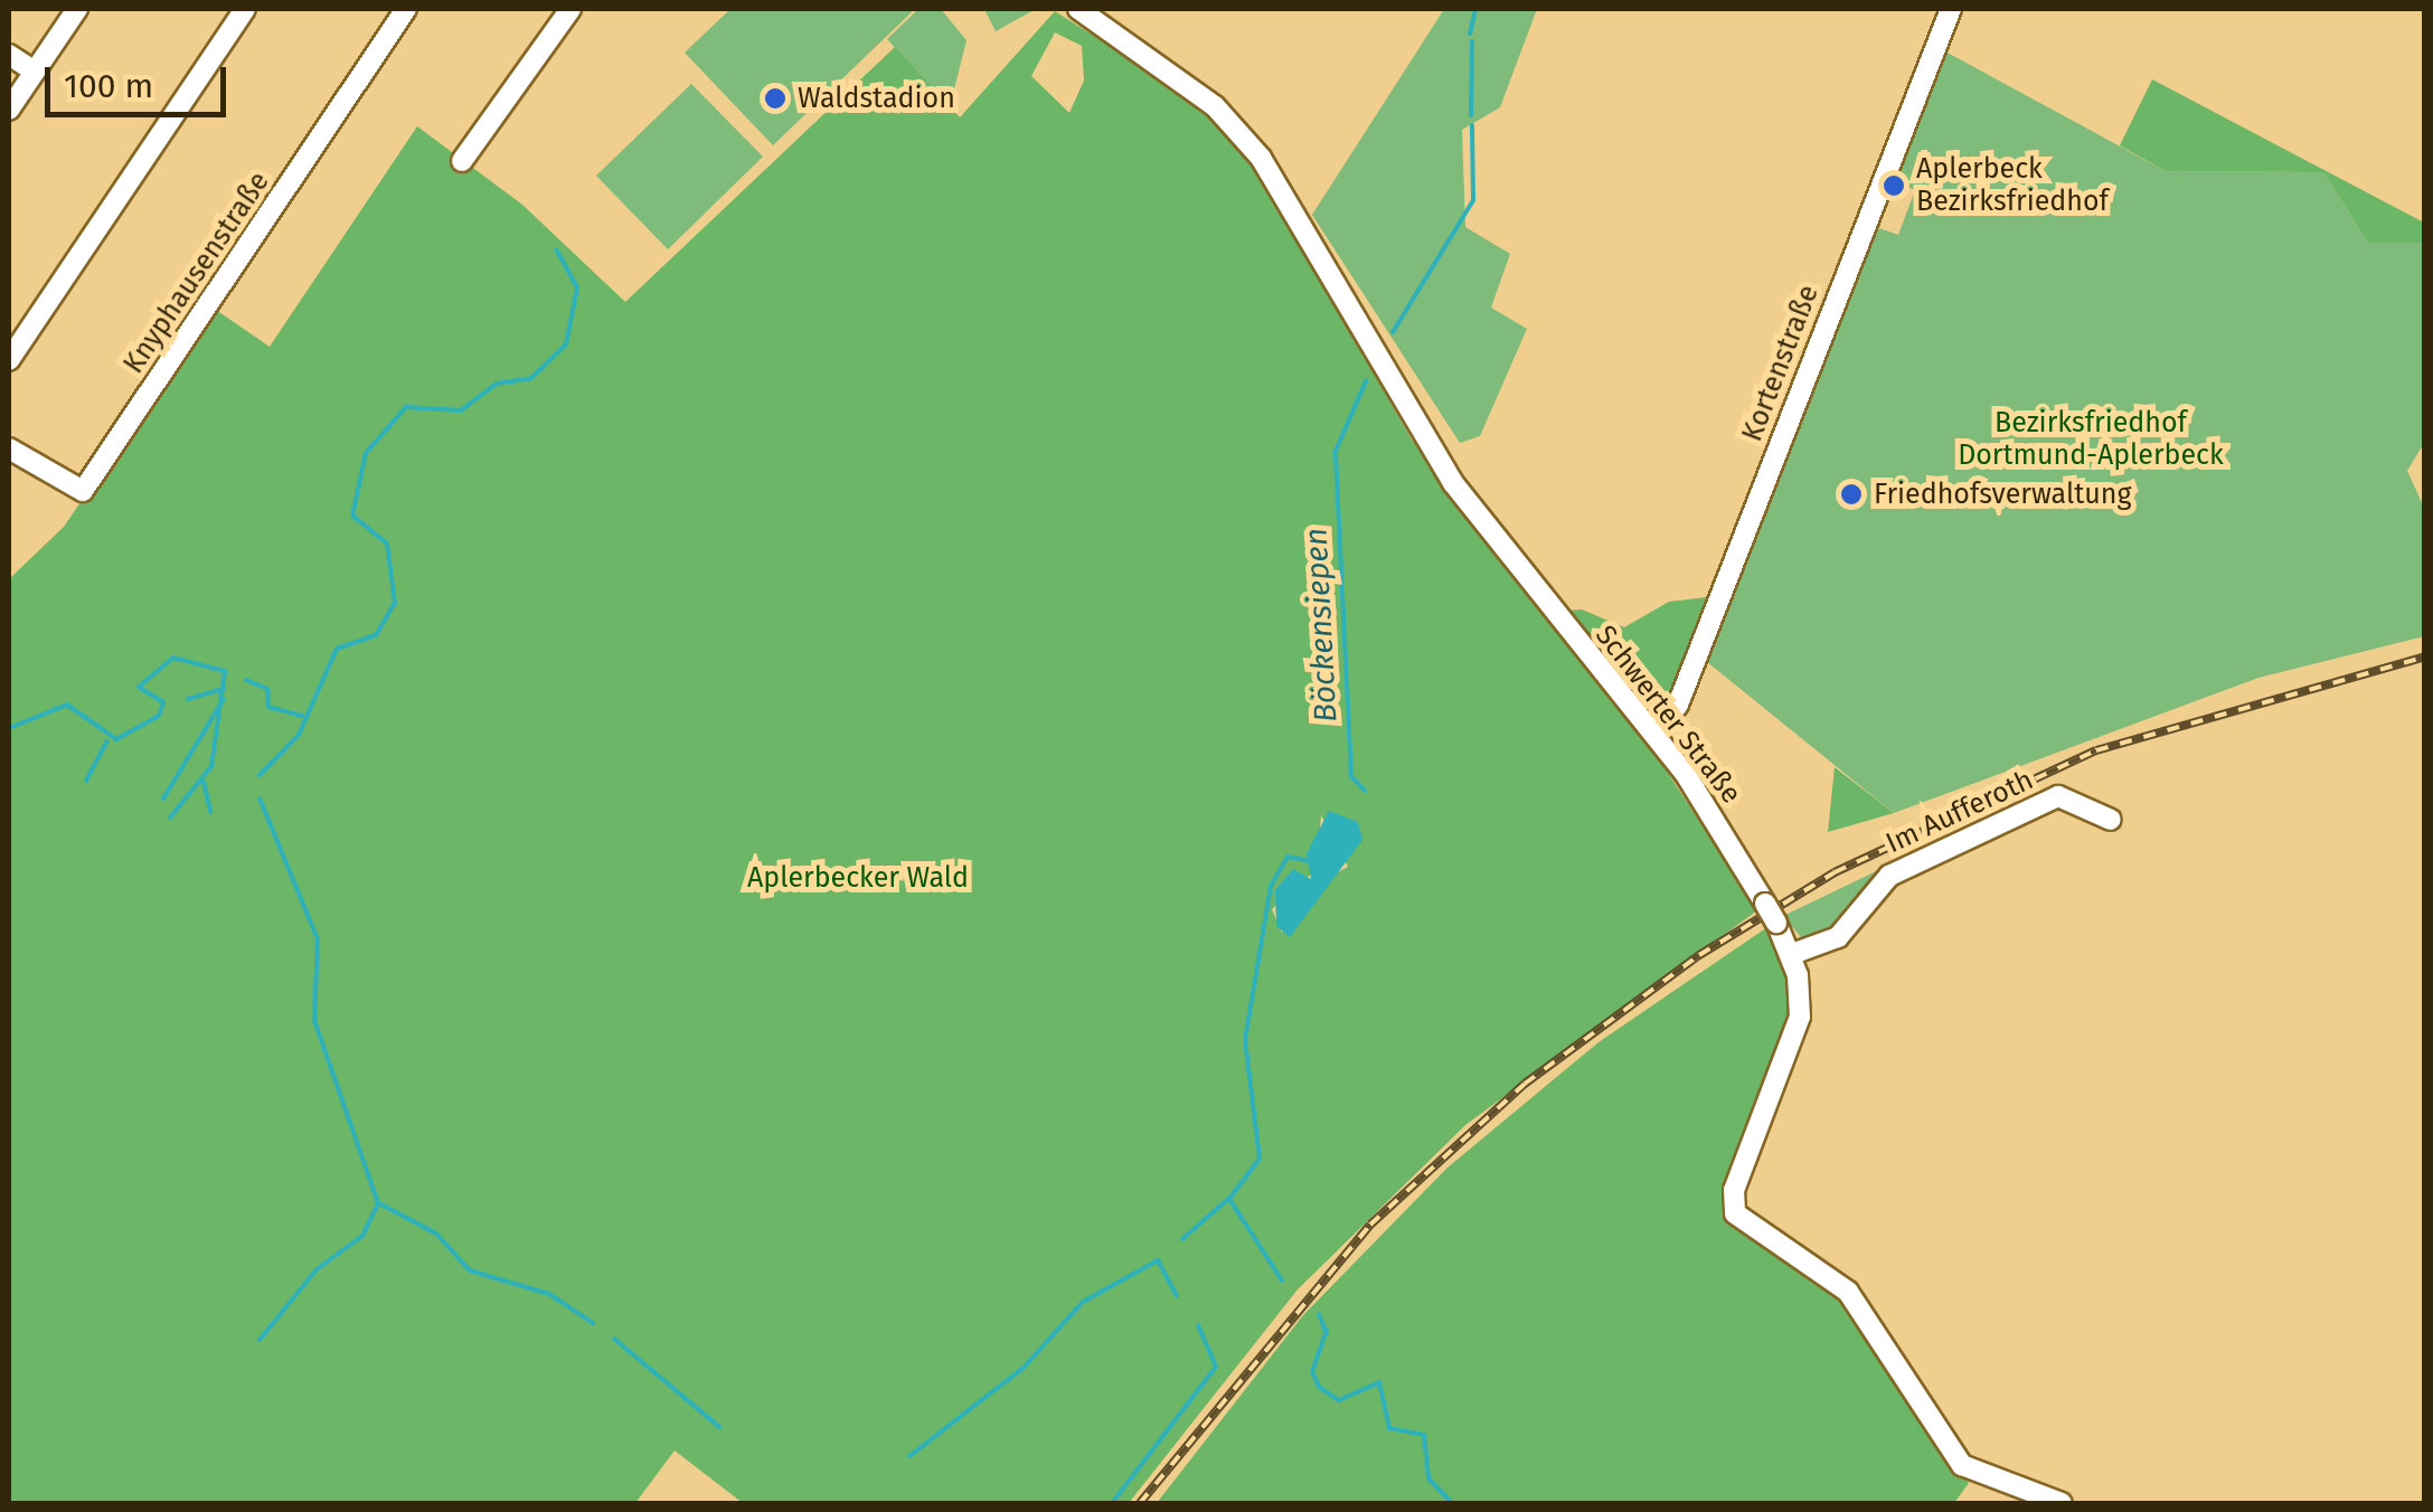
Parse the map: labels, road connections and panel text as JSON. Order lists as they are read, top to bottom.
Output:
{
  "streets": {
    "street": [
      "Knyphausenstraße",
      "Kortenstraße",
      "Schwerter Straße",
      "Im Aufferoth"
    ]
  },
  "crossings": [
    ["Kortenstraße", "Schwerter Straße"],
    ["Schwerter Straße", "Im Aufferoth"]
  ],
  "water": ["Böckensiepen"],
  "parks": ["Bezirksfriedhof Dortmund-Aplerbeck", "Aplerbecker Wald"],
  "places": ["Waldstadion", "Aplerbeck Bezirksfriedhof", "Friedhofsverwaltung"],
  "scale_bar": "100 m"
}
